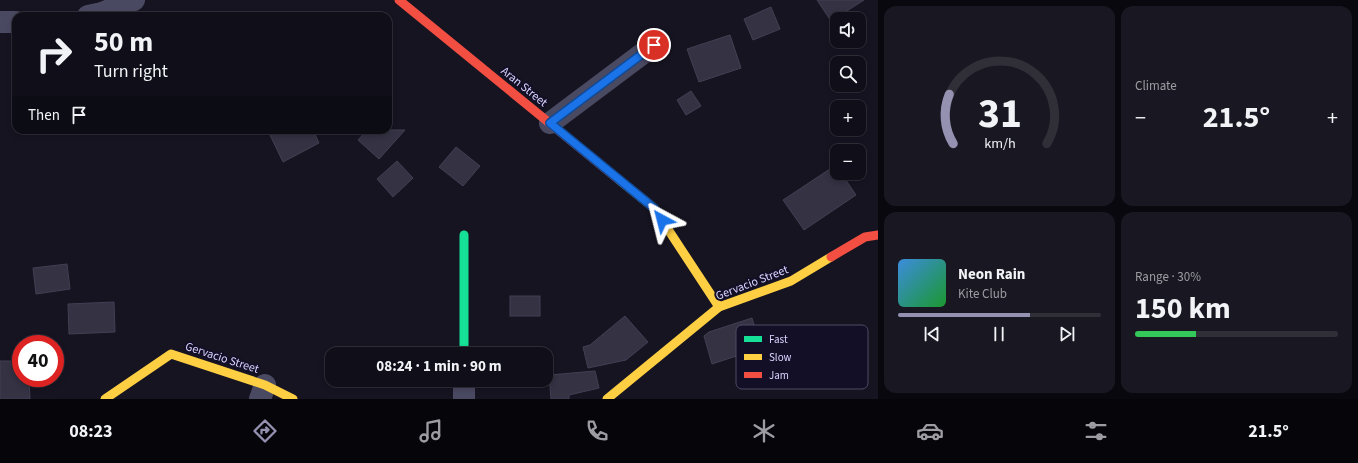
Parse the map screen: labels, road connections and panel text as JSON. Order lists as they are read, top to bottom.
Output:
{
  "streets": {
    "street": ["Aran Street", "Gervacio Street"]
  },
  "crossings": [
    ["Aran Street", "Gervacio Street"]
  ],
  "legend": ["Fast", "Slow", "Jam"],
  "page": {
    "tile": [
      "Climate",
      ["Range · 30%", "150 km"]
    ],
    "map_buttons": ["+", "−"],
    "turn": ["50 m", "Turn right"],
    "then": "Then",
    "heat": ["−", "21.5°", "+"],
    "song": ["Neon Rain", "Kite Club"],
    "limit": "40",
    "trip": "08:24 · 1 min · 90 m",
    "tabs": ["08:23", "21.5°"],
    "gauge": ["31", "km/h"]
  }
}
